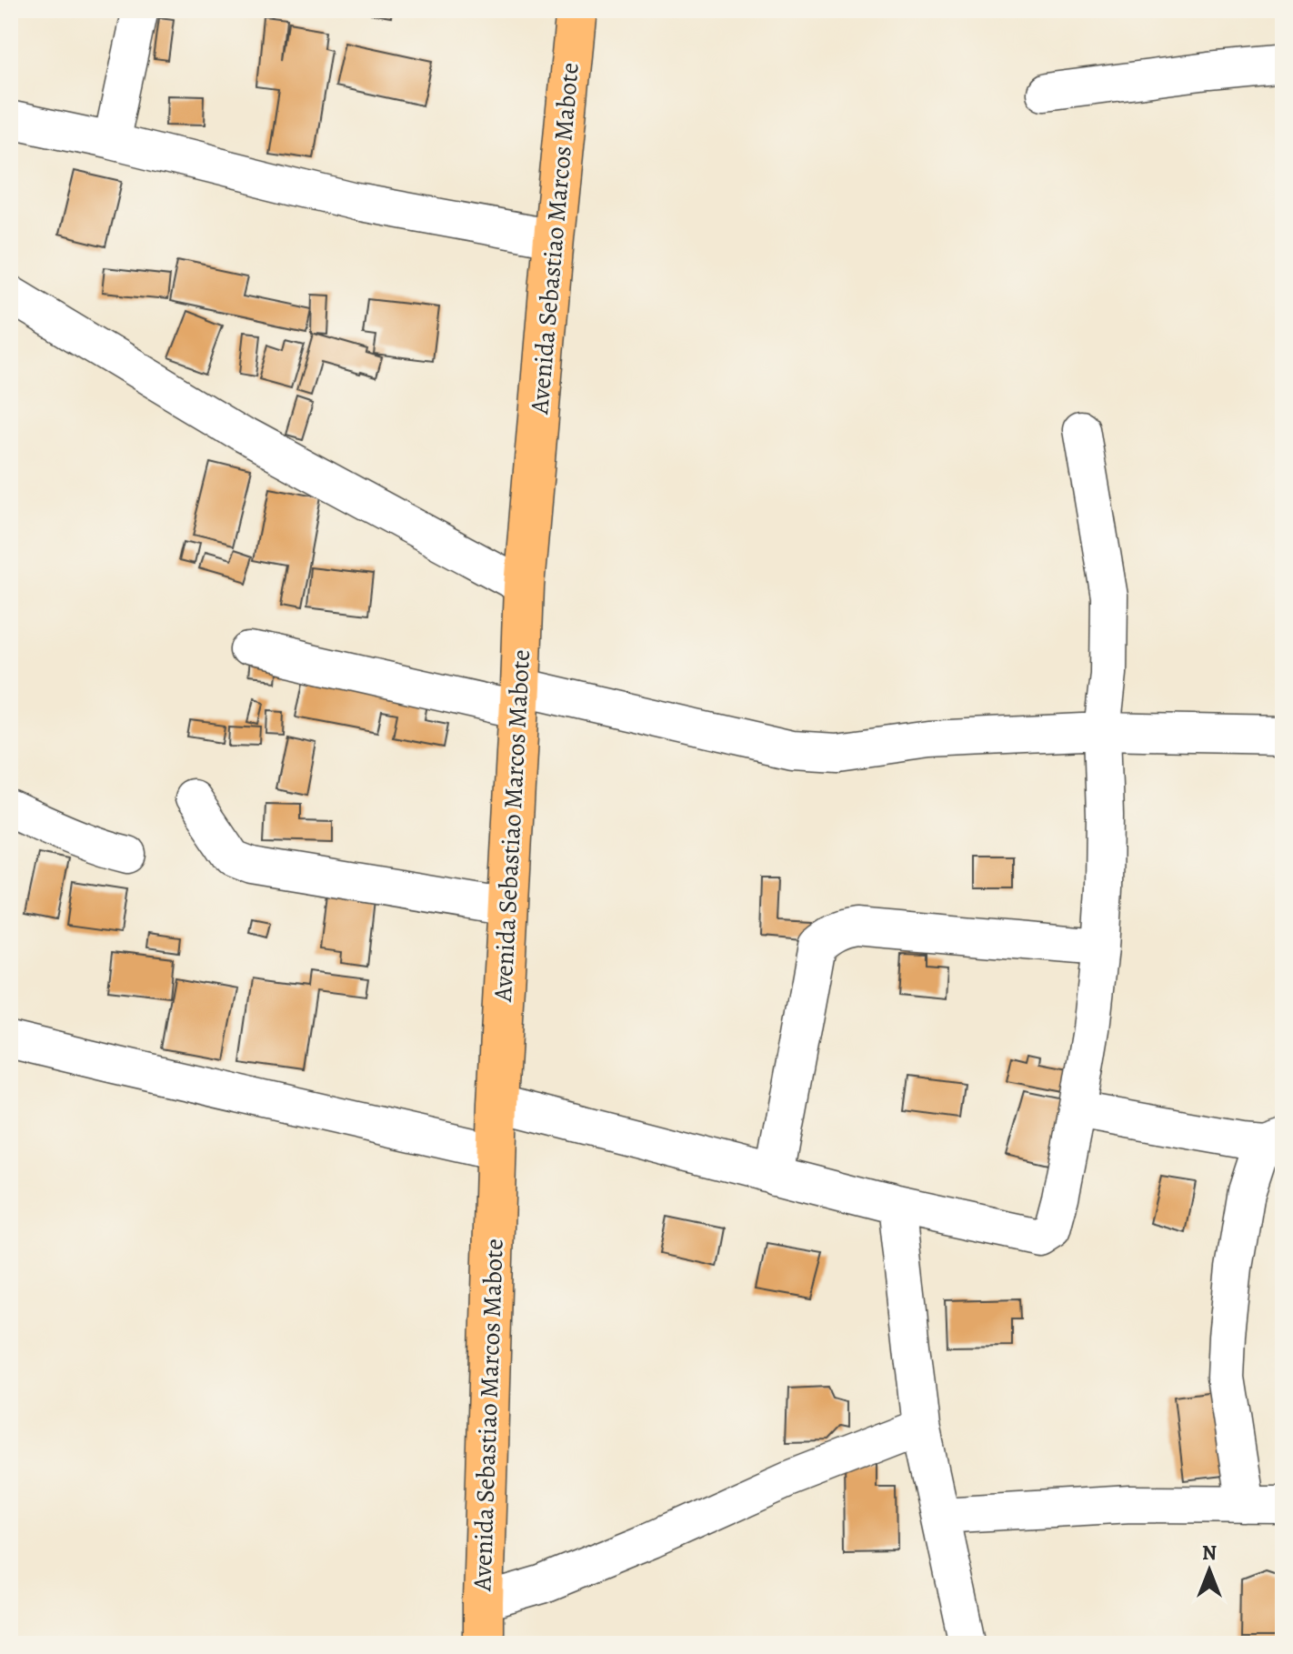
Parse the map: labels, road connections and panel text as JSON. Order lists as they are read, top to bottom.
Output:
{
  "streets": {
    "main road": ["Avenida Sebastiao Marcos Mabote"]
  },
  "north": "top"
}
